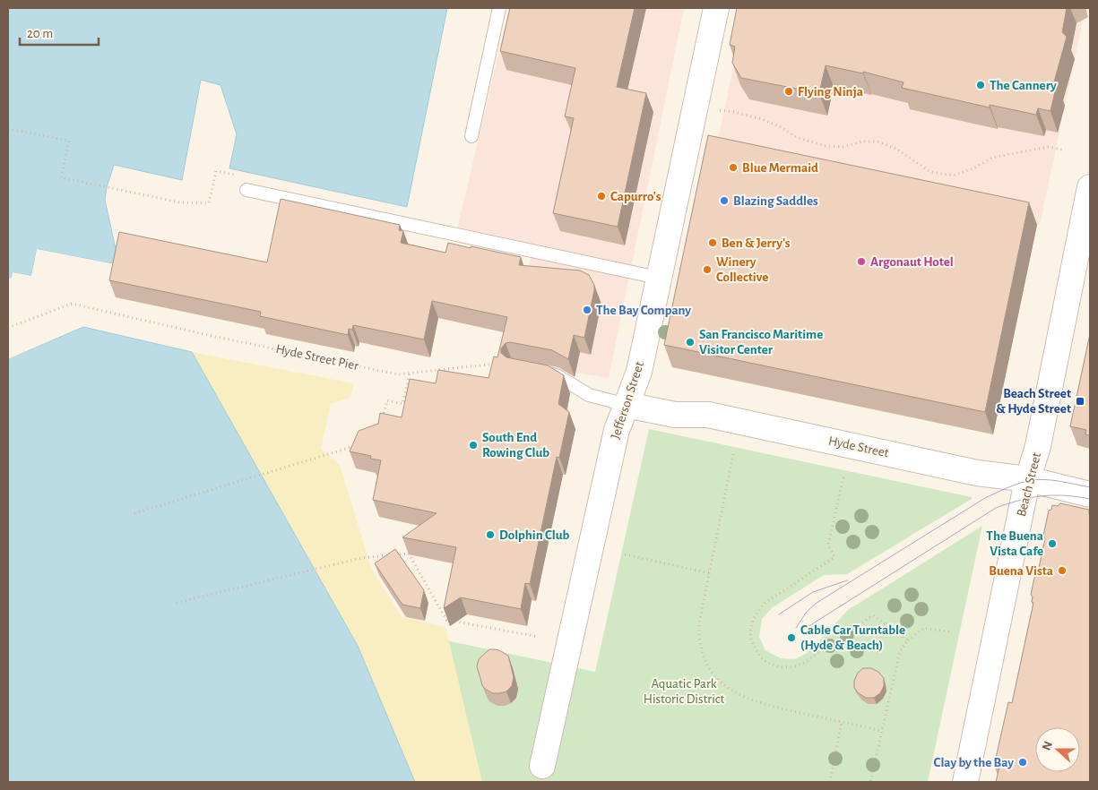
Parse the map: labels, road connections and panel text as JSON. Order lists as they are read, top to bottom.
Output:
{
  "streets": {
    "street": ["Jefferson Street", "Hyde Street", "Beach Street"],
    "path": ["Hyde Street Pier"]
  },
  "crossings": [
    ["Jefferson Street", "Hyde Street"],
    ["Hyde Street", "Beach Street"]
  ],
  "parks": ["Aquatic Park Historic District"],
  "places": {
    "other": [
      "The Cannery",
      "Flying Ninja",
      "Blue Mermaid",
      "Capurro's",
      "Blazing Saddles",
      "Ben & Jerry's",
      "Argonaut Hotel",
      "Winery Collective",
      "The Bay Company",
      "San Francisco Maritime Visitor Center",
      "South End Rowing Club",
      "Dolphin Club",
      "The Buena Vista Cafe",
      "Buena Vista",
      "Cable Car Turntable (Hyde & Beach)",
      "Clay by the Bay"
    ],
    "transit": ["Beach Street & Hyde Street"]
  },
  "scale_bar": "20 m",
  "north": "left"
}
